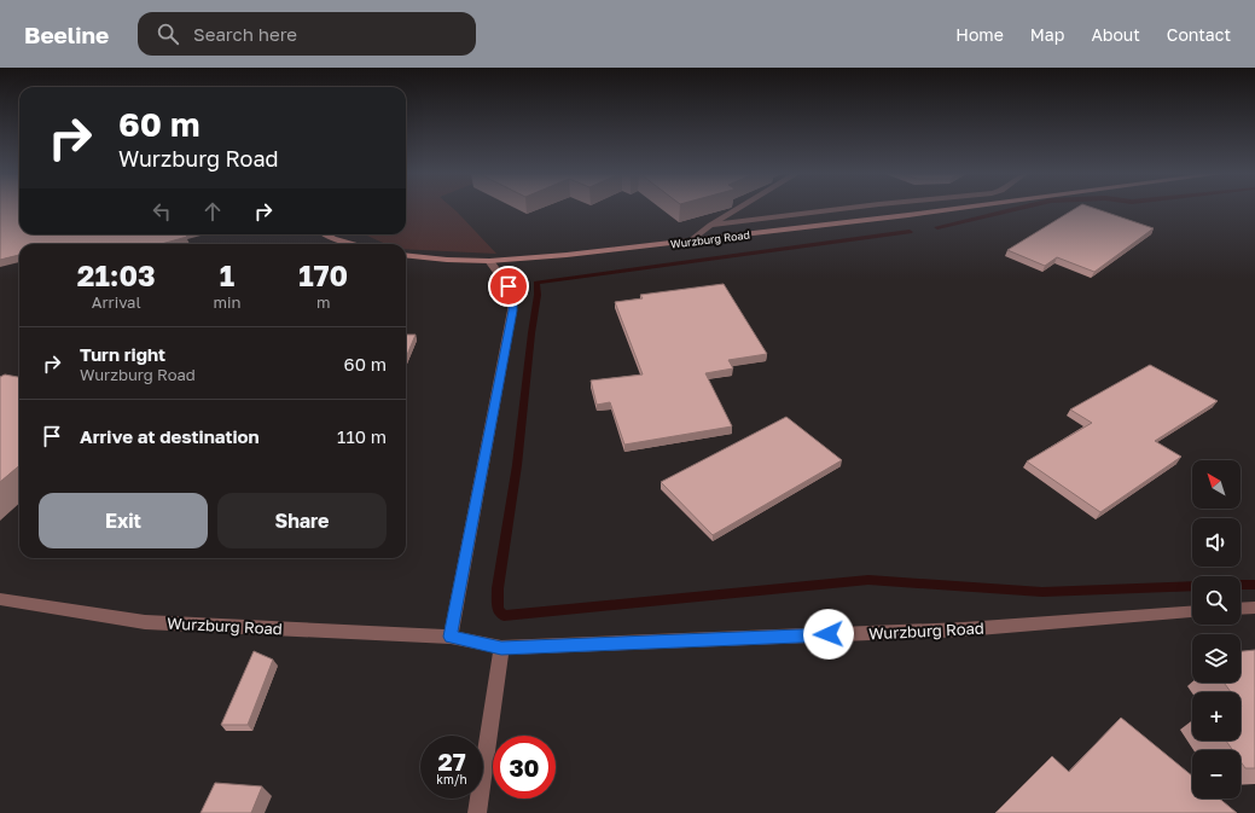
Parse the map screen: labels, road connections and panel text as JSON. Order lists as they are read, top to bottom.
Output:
{
  "streets": {
    "main road": ["Wurzburg Road"]
  },
  "north": "top left",
  "page": {
    "header": "Beeline",
    "search": "Search here",
    "nav": [
      "Home",
      "Map",
      "About",
      "Contact"
    ],
    "turn": ["60 m", "Wurzburg Road"],
    "eta": [
      "21:03",
      "Arrival",
      "1",
      "min",
      "170",
      "m"
    ],
    "list": [
      {
        "name": "Turn right",
        "note": "Wurzburg Road",
        "value": "60 m"
      },
      {
        "name": "Arrive at destination",
        "value": "110 m"
      }
    ],
    "map_buttons": ["+", "−"],
    "buttons": ["Exit", "Share"],
    "speed": "27 km/h",
    "limit": "30"
  }
}
